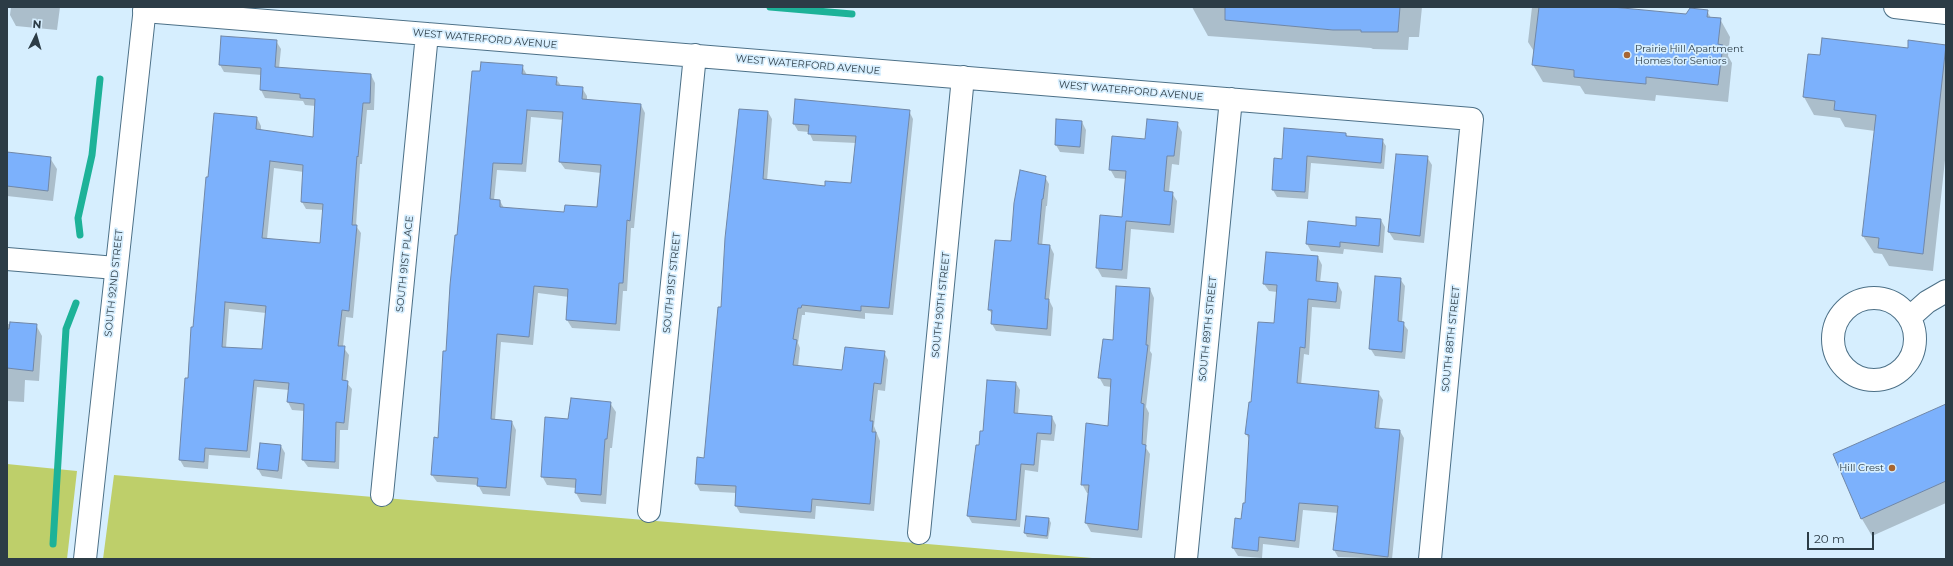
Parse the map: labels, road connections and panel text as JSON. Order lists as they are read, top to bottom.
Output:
{
  "streets": {
    "street": [
      "WEST WATERFORD AVENUE",
      "SOUTH 91ST PLACE",
      "SOUTH 92ND STREET",
      "SOUTH 91ST STREET",
      "SOUTH 90TH STREET",
      "SOUTH 89TH STREET",
      "SOUTH 88TH STREET"
    ]
  },
  "crossings": [
    ["WEST WATERFORD AVENUE", "SOUTH 91ST PLACE"],
    ["WEST WATERFORD AVENUE", "SOUTH 92ND STREET"],
    ["WEST WATERFORD AVENUE", "SOUTH 91ST STREET"],
    ["WEST WATERFORD AVENUE", "SOUTH 90TH STREET"],
    ["WEST WATERFORD AVENUE", "SOUTH 89TH STREET"],
    ["WEST WATERFORD AVENUE", "SOUTH 88TH STREET"]
  ],
  "places": ["Prairie Hill Apartment Homes for Seniors", "Hill Crest"],
  "scale_bar": "20 m",
  "north": "top"
}
